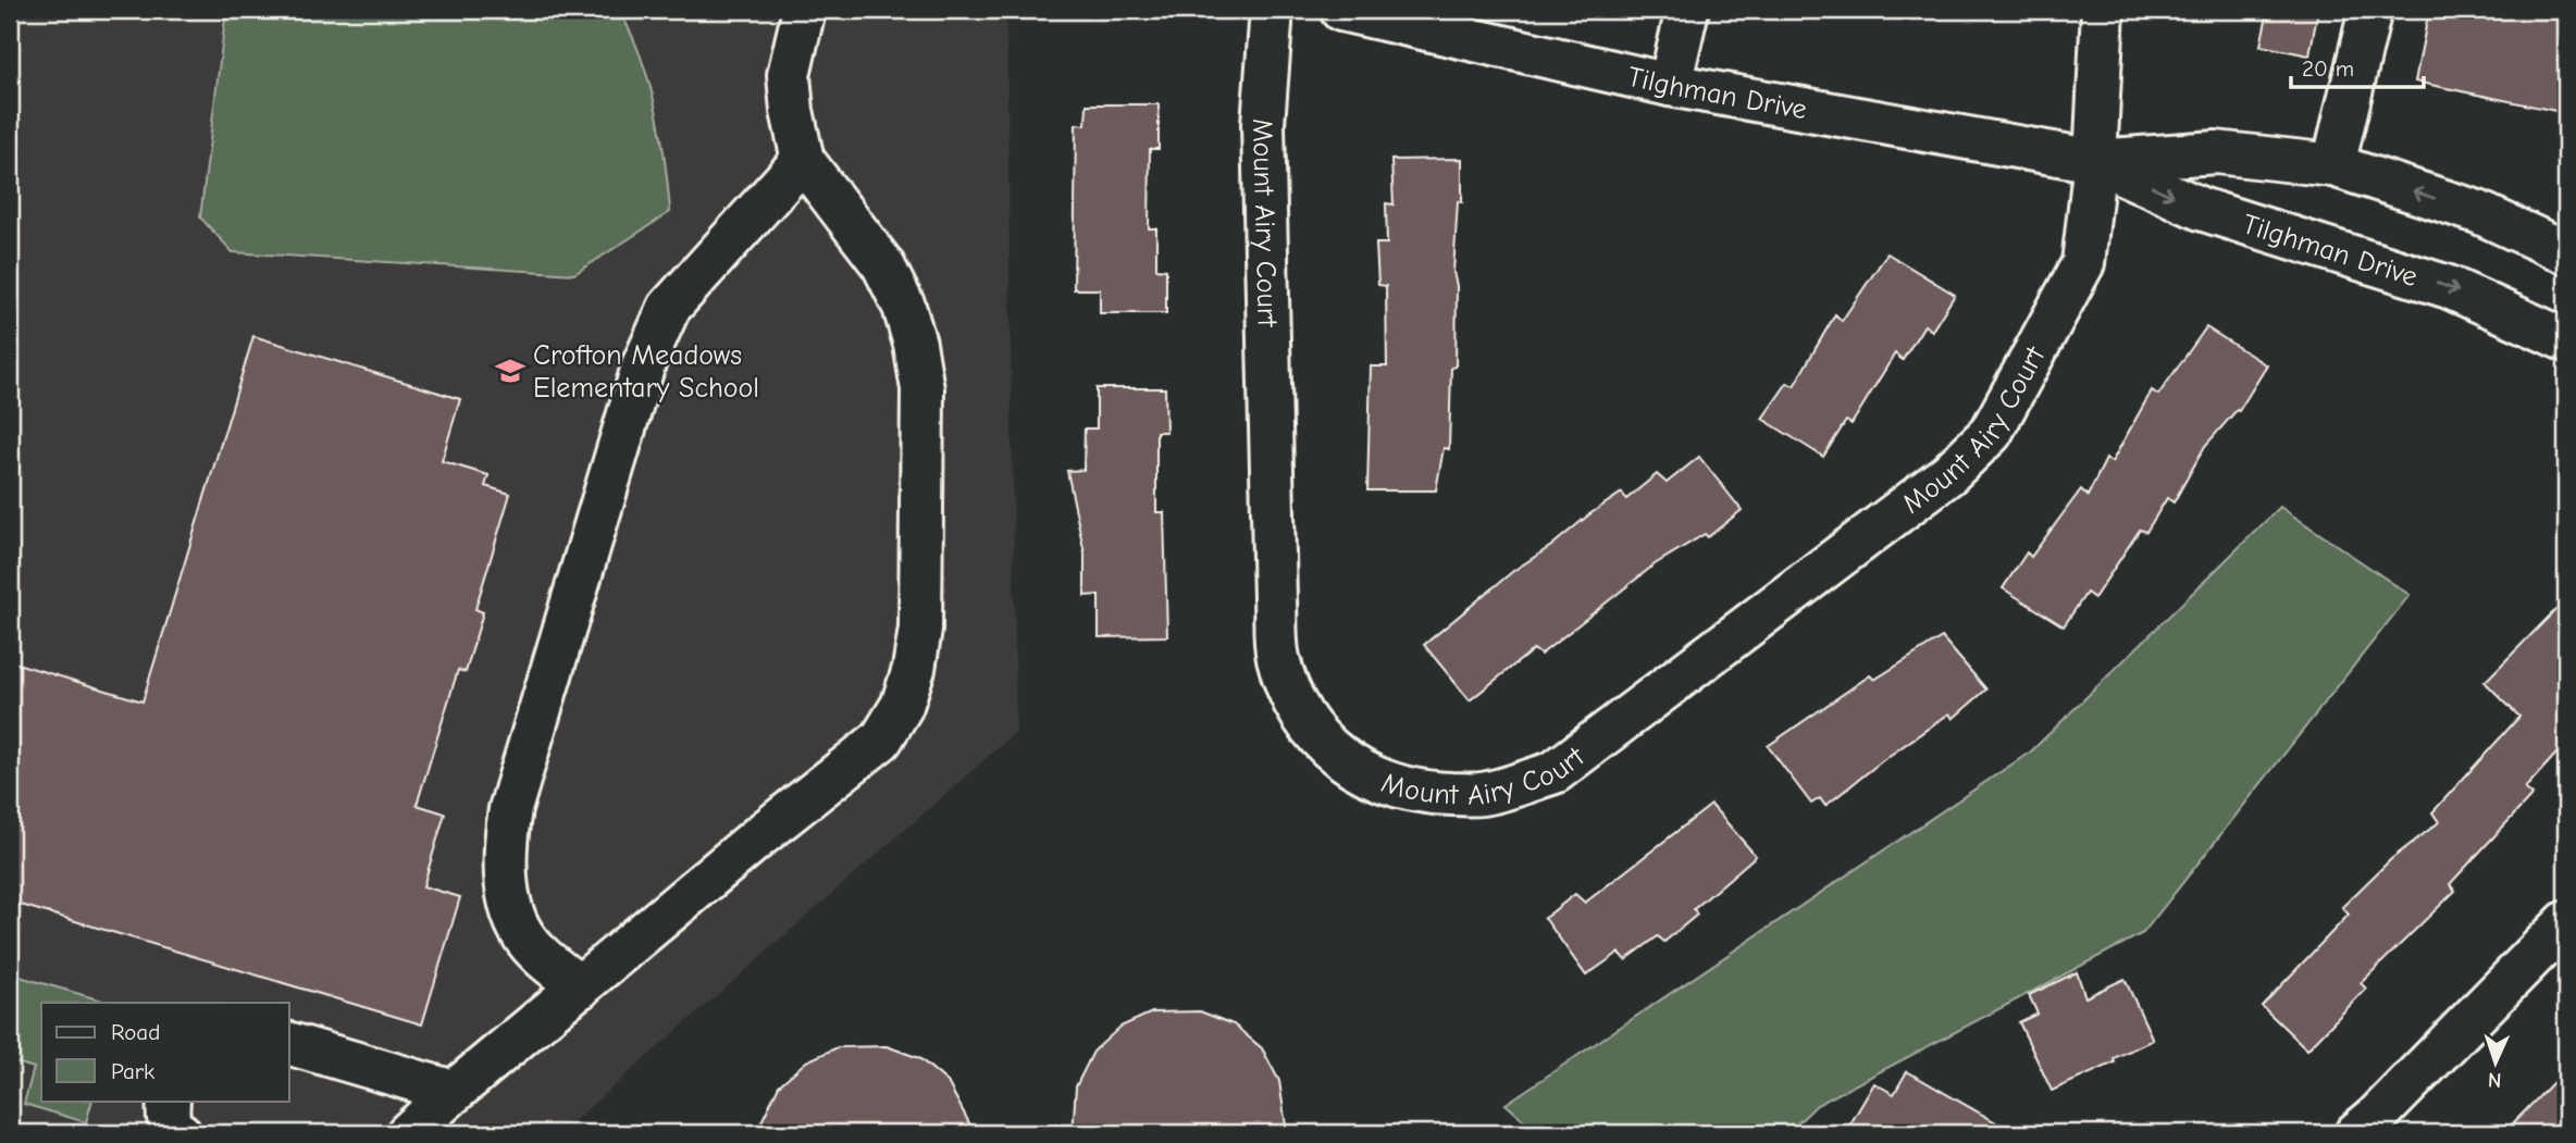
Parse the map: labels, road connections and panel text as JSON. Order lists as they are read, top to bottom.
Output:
{
  "streets": {
    "street": ["Tilghman Drive", "Mount Airy Court"]
  },
  "crossings": [
    ["Tilghman Drive", "Mount Airy Court"]
  ],
  "places": {
    "school or university": ["Crofton Meadows Elementary School"]
  },
  "legend": ["Road", "Park"],
  "scale_bar": "20 m",
  "north": "bottom"
}
